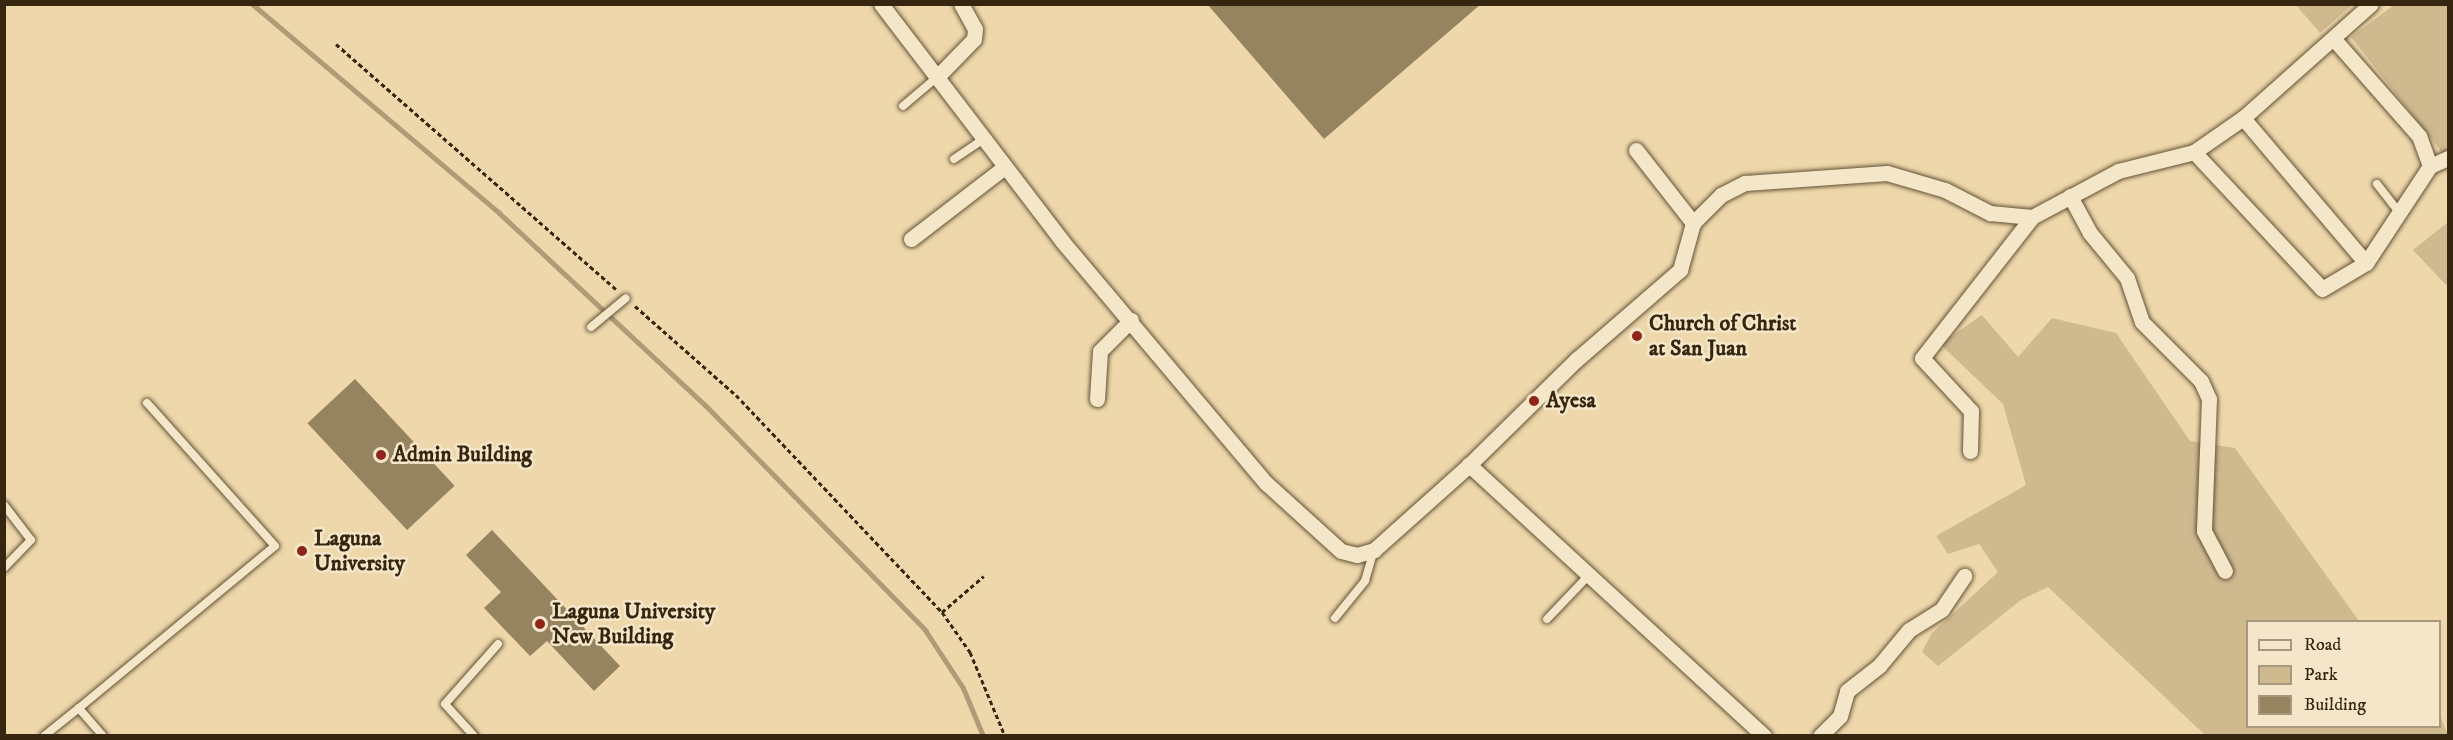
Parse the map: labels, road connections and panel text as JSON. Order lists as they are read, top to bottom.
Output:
{
  "places": [
    "Church of Christ at San Juan",
    "Ayesa",
    "Admin Building",
    "Laguna University",
    "Laguna University New Building"
  ],
  "legend": ["Road", "Park", "Building"]
}
